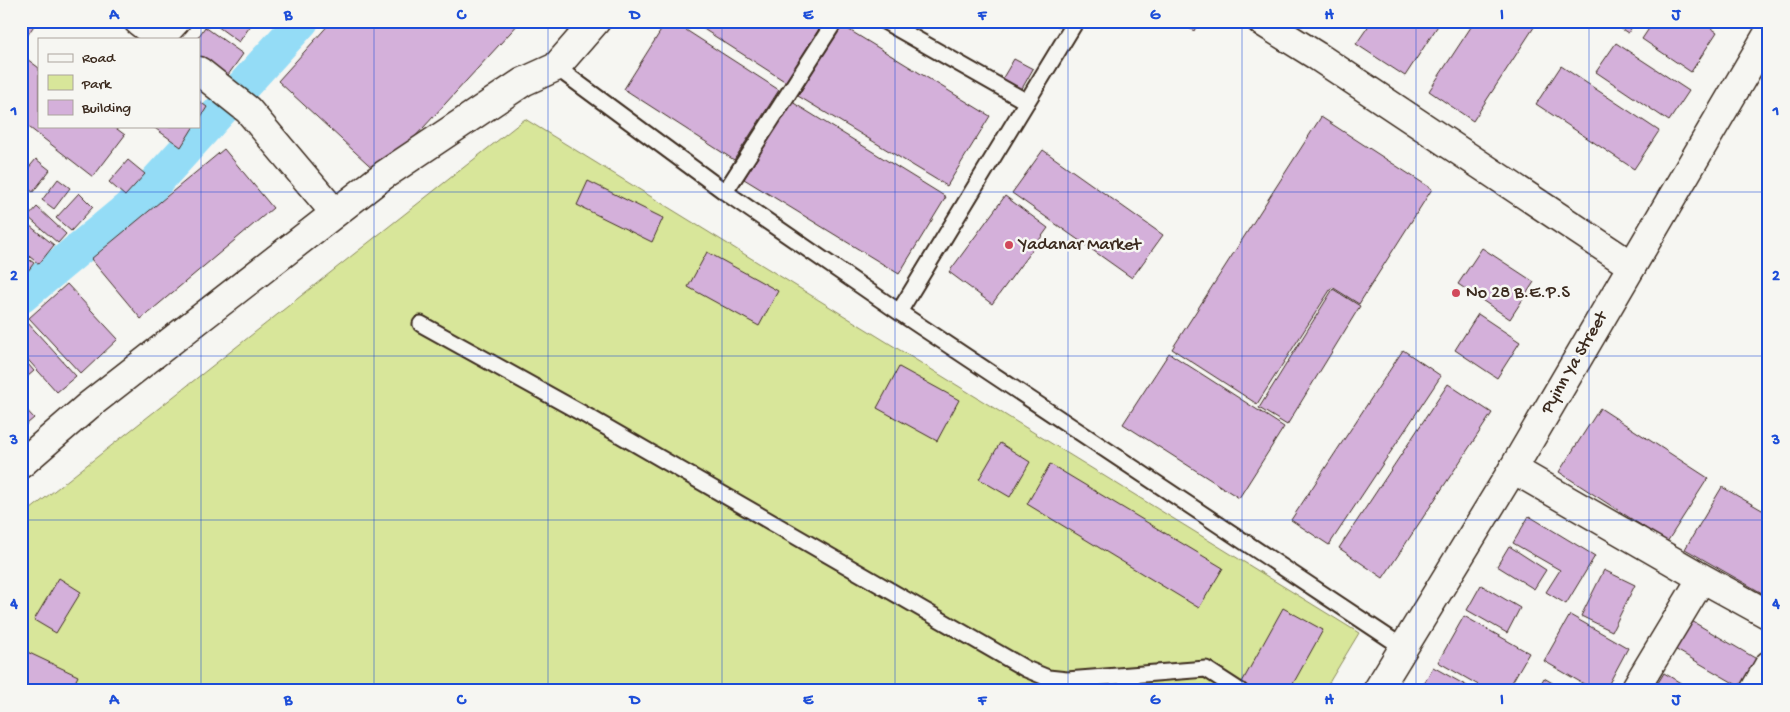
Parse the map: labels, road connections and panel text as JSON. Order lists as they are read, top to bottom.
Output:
{
  "streets": {
    "street": ["Pyinn Ya Street"]
  },
  "places": ["Yadanar Market", "No 28 B.E.P.S"],
  "legend": ["Road", "Park", "Building"],
  "grid": {
    "columns": [
      "A",
      "B",
      "C",
      "D",
      "E",
      "F",
      "G",
      "H",
      "I",
      "J"
    ],
    "rows": [
      "1",
      "2",
      "3",
      "4"
    ]
  }
}
